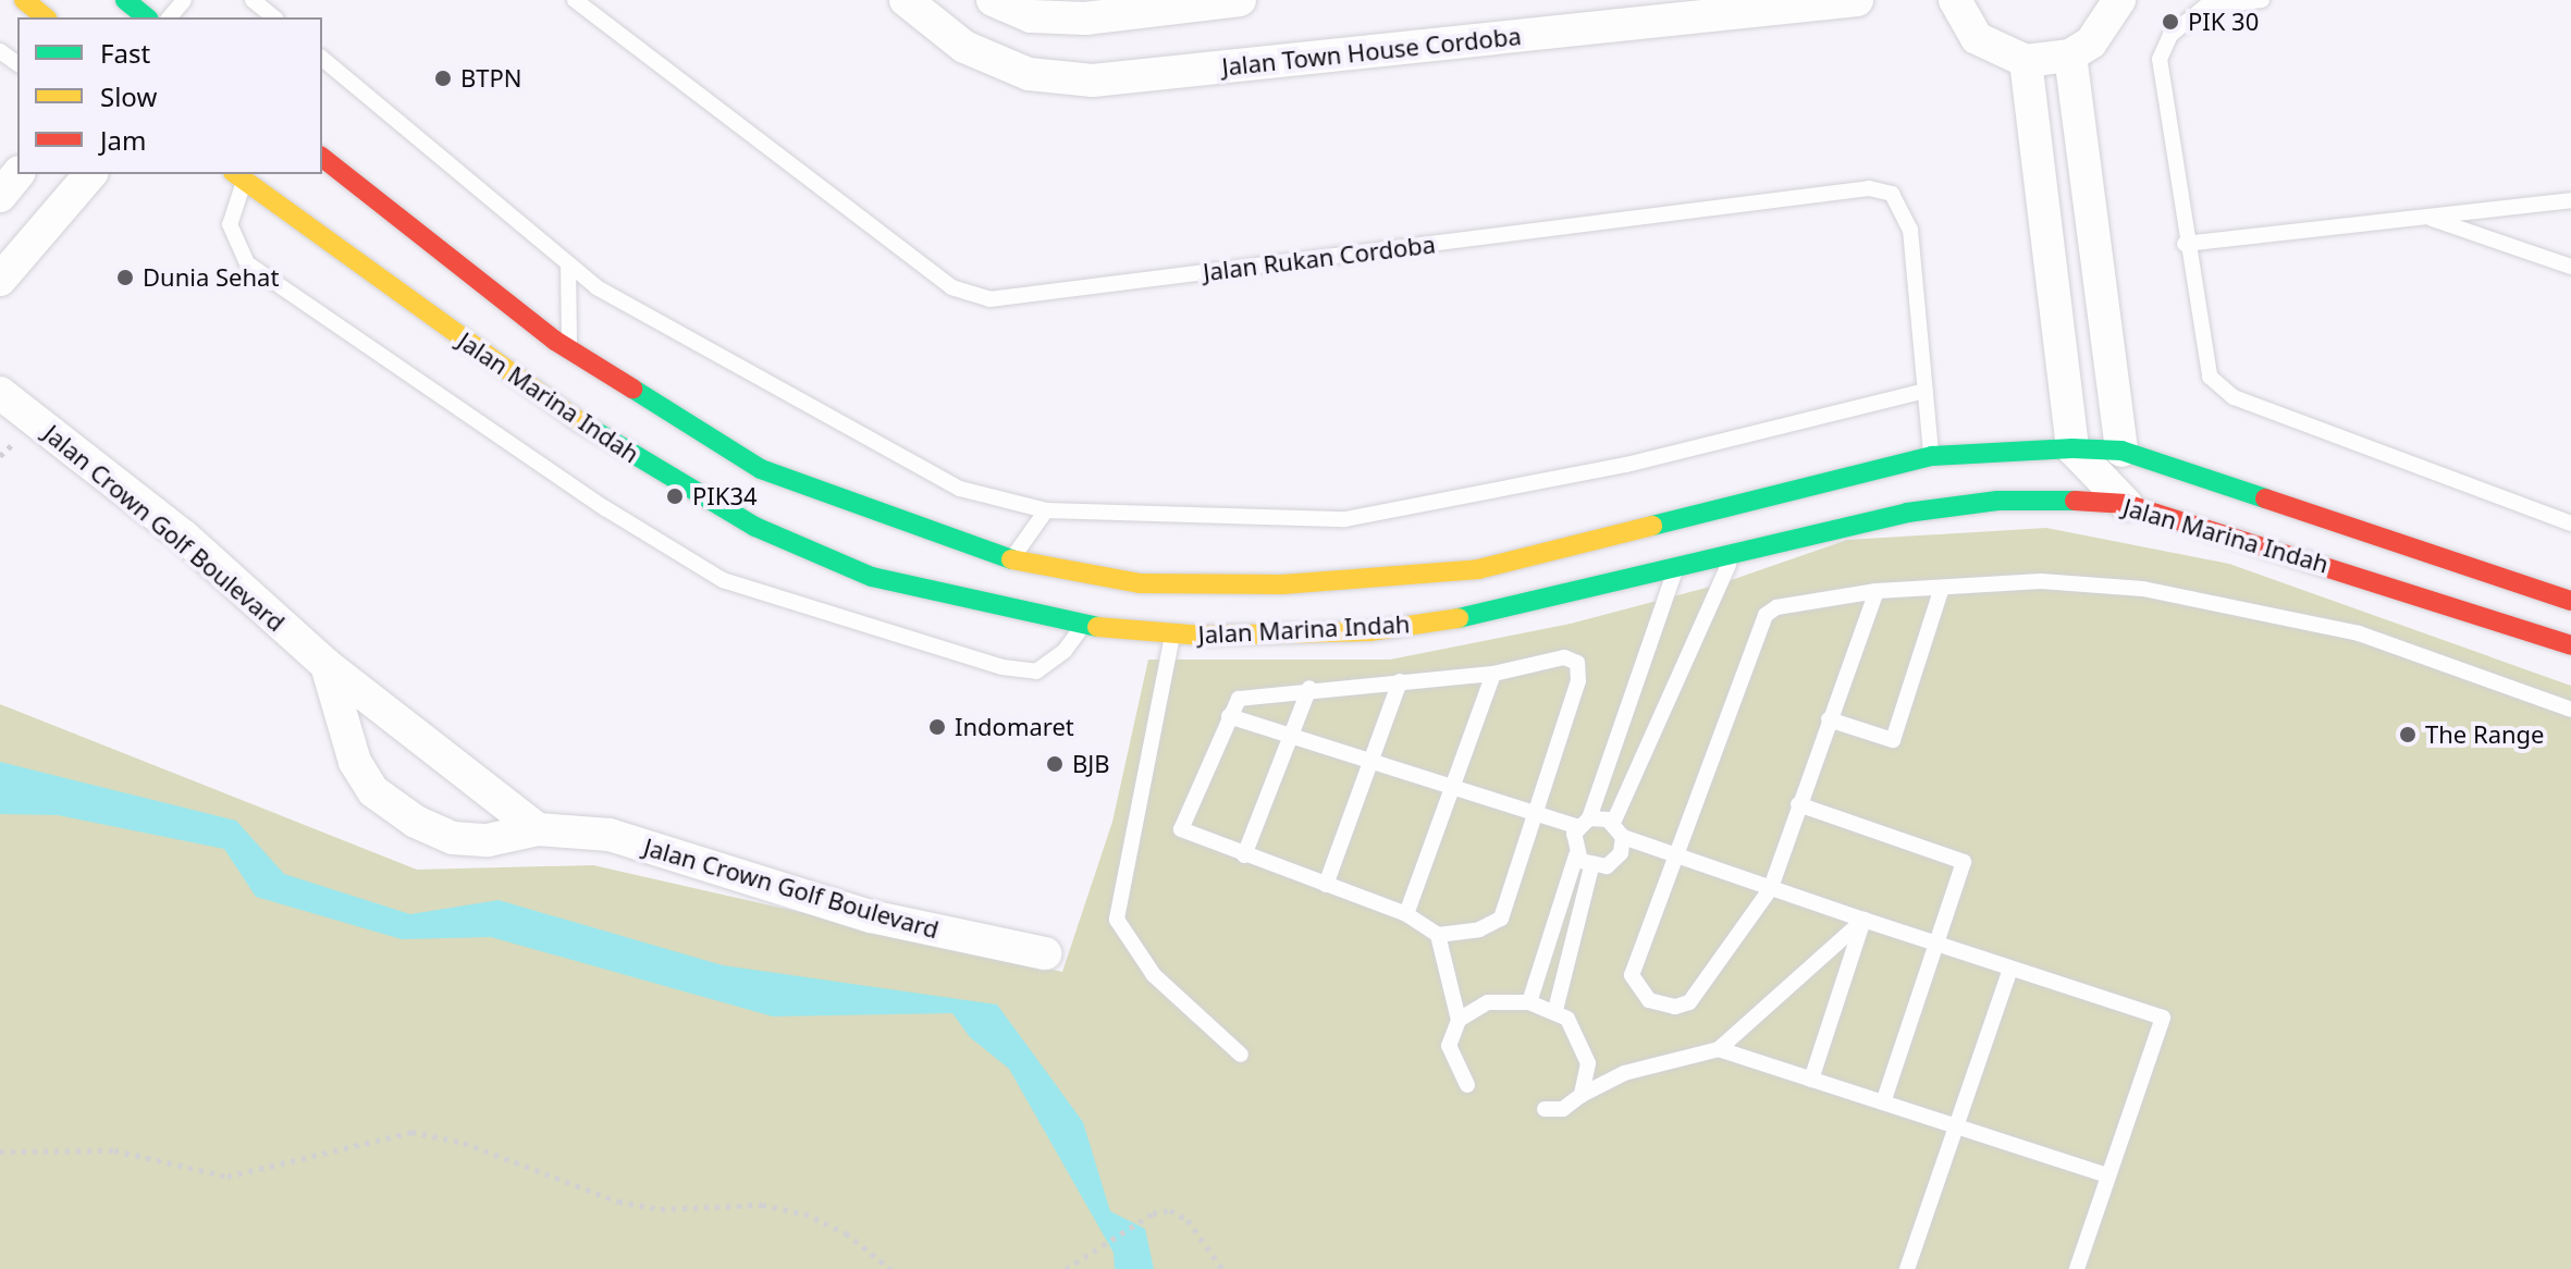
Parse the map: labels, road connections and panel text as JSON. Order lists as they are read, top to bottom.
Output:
{
  "streets": {
    "main road": ["Jalan Marina Indah"],
    "street": ["Jalan Town House Cordoba", "Jalan Crown Golf Boulevard"],
    "lane": ["Jalan Rukan Cordoba"]
  },
  "crossings": [
    ["Jalan Rukan Cordoba", "Jalan Marina Indah"]
  ],
  "places": [
    "PIK 30",
    "BTPN",
    "Dunia Sehat",
    "PIK34",
    "Indomaret",
    "The Range",
    "BJB"
  ],
  "legend": ["Fast", "Slow", "Jam"]
}
